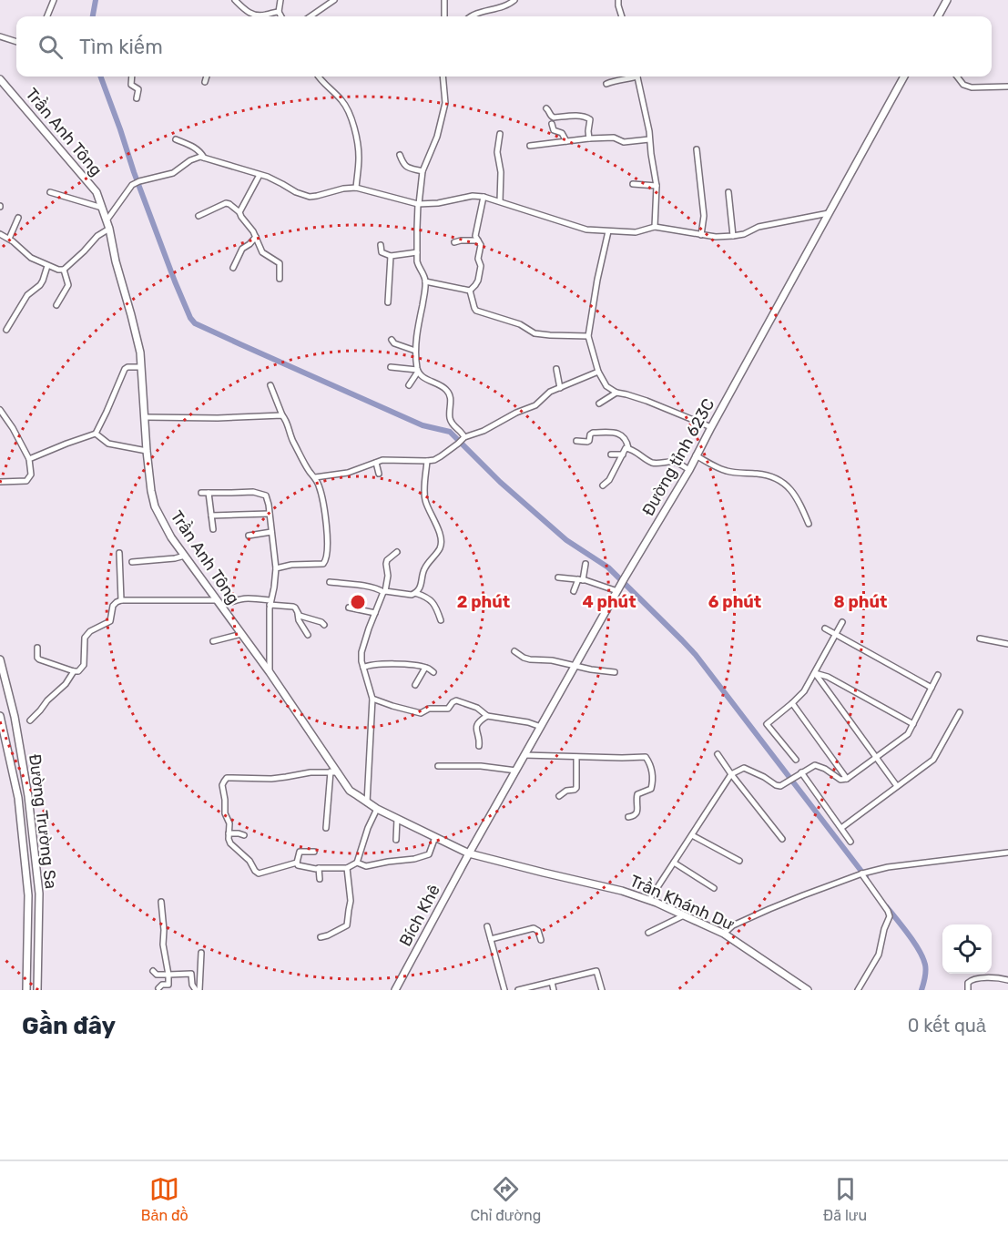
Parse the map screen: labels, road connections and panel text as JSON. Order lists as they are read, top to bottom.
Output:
{
  "streets": {
    "main road": [
      "Trần Anh Tông",
      "Đường tỉnh 623C",
      "Đường Trường Sa",
      "Trần Khánh Dư",
      "Bích Khê"
    ]
  },
  "crossings": [
    ["Trần Anh Tông", "Đường tỉnh 623C"],
    ["Trần Anh Tông", "Trần Khánh Dư"],
    ["Trần Anh Tông", "Bích Khê"],
    ["Đường tỉnh 623C", "Trần Khánh Dư"],
    ["Đường tỉnh 623C", "Bích Khê"],
    ["Trần Khánh Dư", "Bích Khê"]
  ],
  "page": {
    "search": "Tìm kiếm",
    "heading": ["Gần đây", "0 kết quả"],
    "nav": ["Bản đồ", "Chỉ đường", "Đã lưu"]
  },
  "rings": [
    "2 phút",
    "4 phút",
    "6 phút",
    "8 phút"
  ]
}
